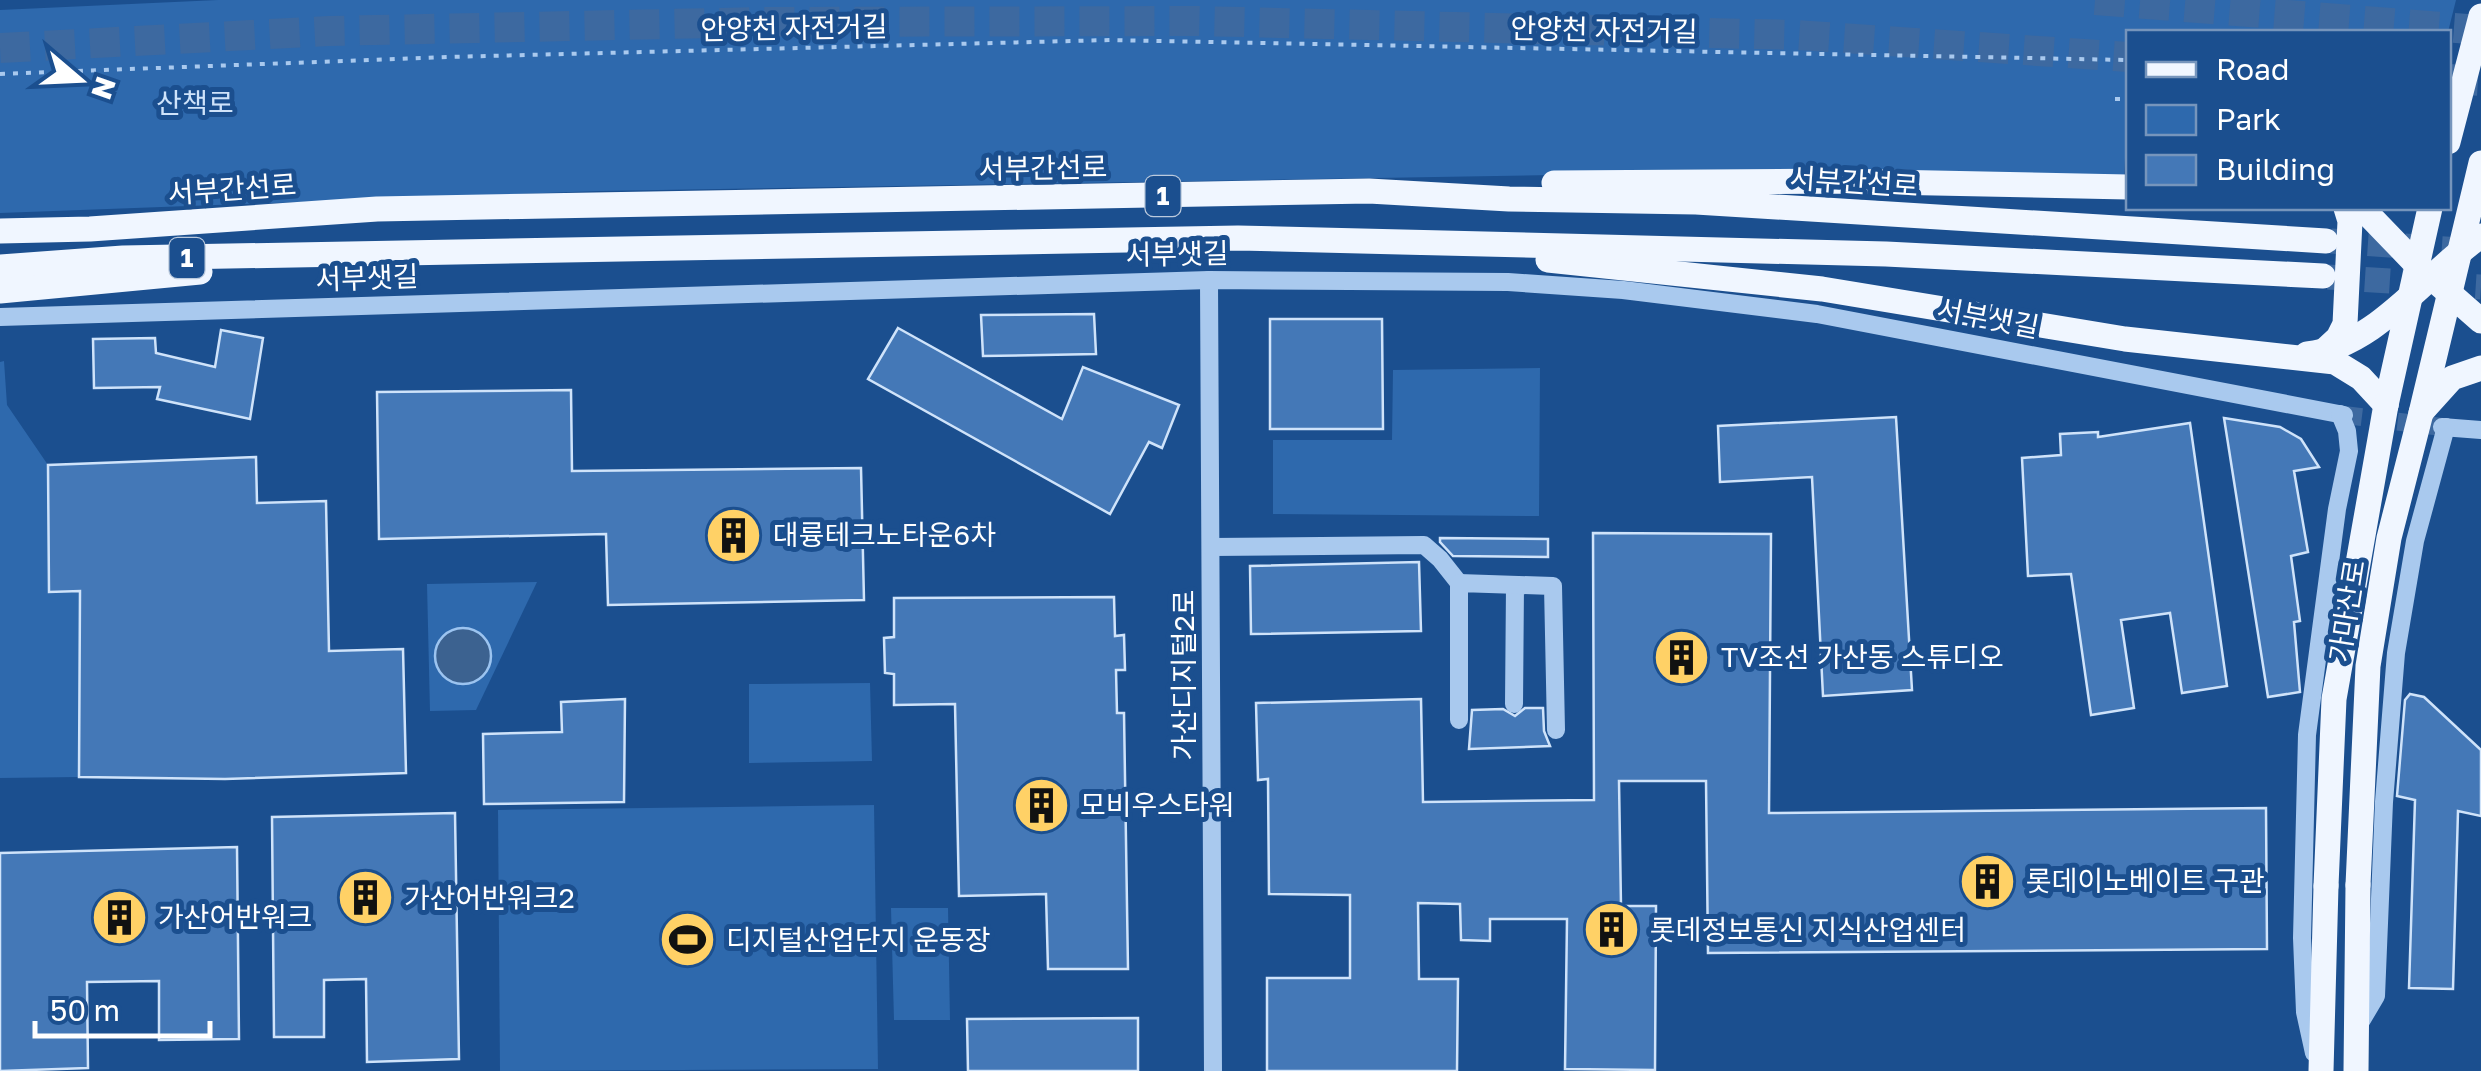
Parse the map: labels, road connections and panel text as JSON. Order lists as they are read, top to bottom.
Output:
{
  "streets": {
    "main road": ["서부간선로", "1", "가마산로"],
    "street": ["서부샛길", "가산디지털2로"],
    "path": ["안양천 자전거길"]
  },
  "crossings": [
    ["서부샛길", "가마산로"],
    ["서부샛길", "가산디지털2로"]
  ],
  "parks": ["산책로"],
  "places": {
    "building": [
      "대륭테크노타운6차",
      "TV조선 가산동 스튜디오",
      "모비우스타워",
      "롯데이노베이트 구관",
      "가산어반워크2",
      "가산어반워크",
      "롯데정보통신 지식산업센터"
    ],
    "sports": ["디지털산업단지 운동장"]
  },
  "legend": ["Road", "Park", "Building"],
  "scale_bar": "50 m",
  "north": "right"
}
